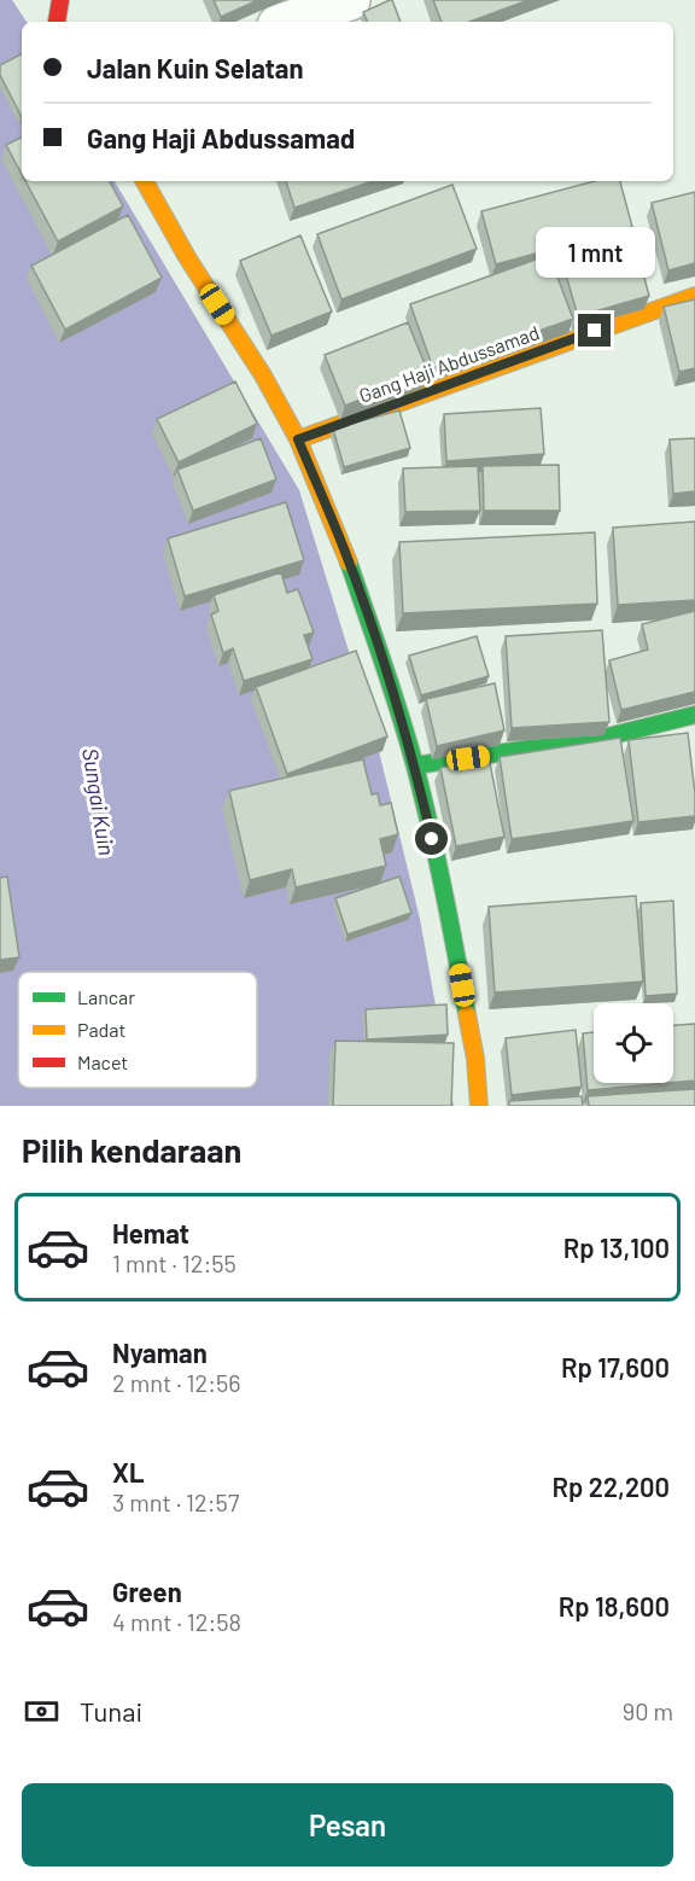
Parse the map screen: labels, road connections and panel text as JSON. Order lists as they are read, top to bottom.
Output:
{
  "streets": {
    "main road": ["Gang Haji Abdussamad"]
  },
  "water": ["Sungai Kuin"],
  "legend": ["Lancar", "Padat", "Macet"],
  "page": {
    "banner": ["Jalan Kuin Selatan", "Gang Haji Abdussamad"],
    "bubble": "1 mnt",
    "heading": "Pilih kendaraan",
    "list": [
      {
        "name": "Hemat",
        "note": "1 mnt · 12:55",
        "value": "Rp 13,100"
      },
      {
        "name": "Nyaman",
        "note": "2 mnt · 12:56",
        "value": "Rp 17,600"
      },
      {
        "name": "XL",
        "note": "3 mnt · 12:57",
        "value": "Rp 22,200"
      },
      {
        "name": "Green",
        "note": "4 mnt · 12:58",
        "value": "Rp 18,600"
      }
    ],
    "pay": ["Tunai", "90 m"],
    "buttons": "Pesan"
  }
}
